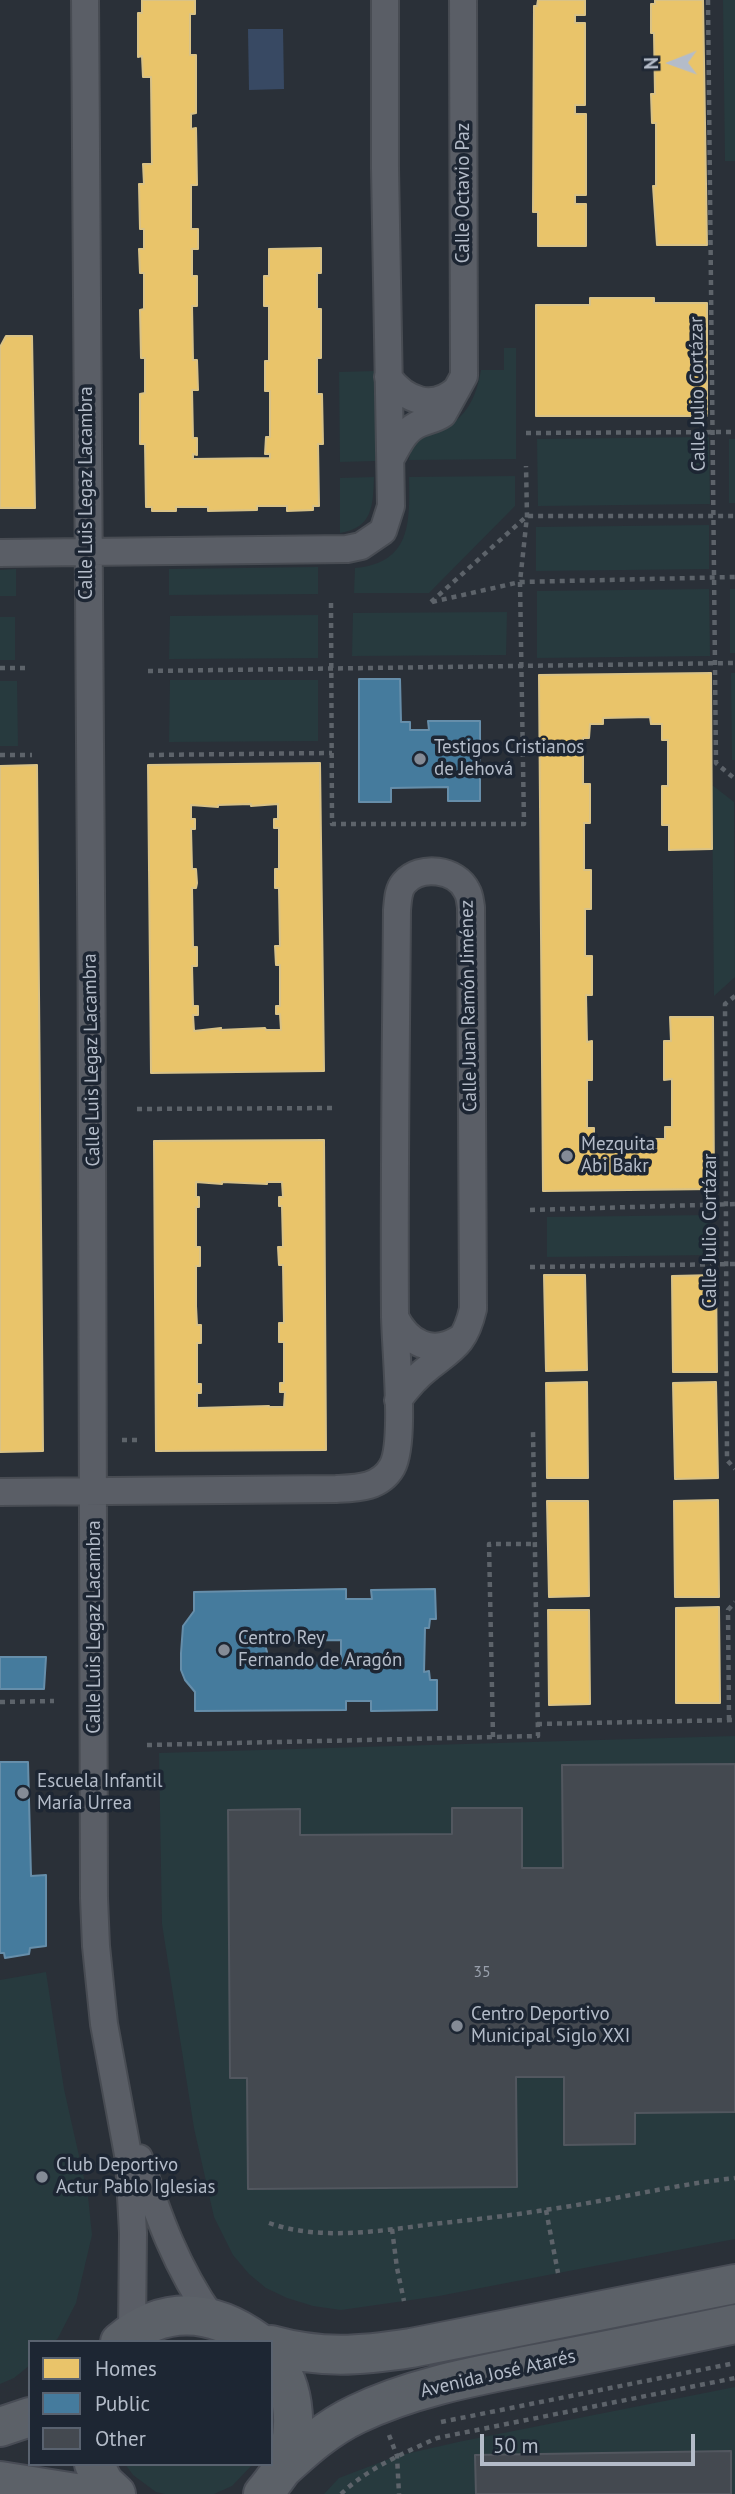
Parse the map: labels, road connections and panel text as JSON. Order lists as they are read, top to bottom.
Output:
{
  "streets": {
    "main road": ["Avenida José Atarés"],
    "street": ["Calle Octavio Paz", "Calle Luis Legaz Lacambra", "Calle Juan Ramón Jiménez"],
    "path": ["Calle Julio Cortázar"]
  },
  "crossings": [
    ["Calle Luis Legaz Lacambra", "Calle Juan Ramón Jiménez"]
  ],
  "places": [
    "Testigos Cristianos de Jehová",
    "Mezquita Abi Bakr",
    "Centro Rey Fernando de Aragón",
    "Escuela Infantil María Urrea",
    "Centro Deportivo Municipal Siglo XXI",
    "Club Deportivo Actur Pablo Iglesias"
  ],
  "house_numbers": ["35"],
  "legend": ["Homes", "Public", "Other"],
  "scale_bar": "50 m",
  "north": "left"
}
